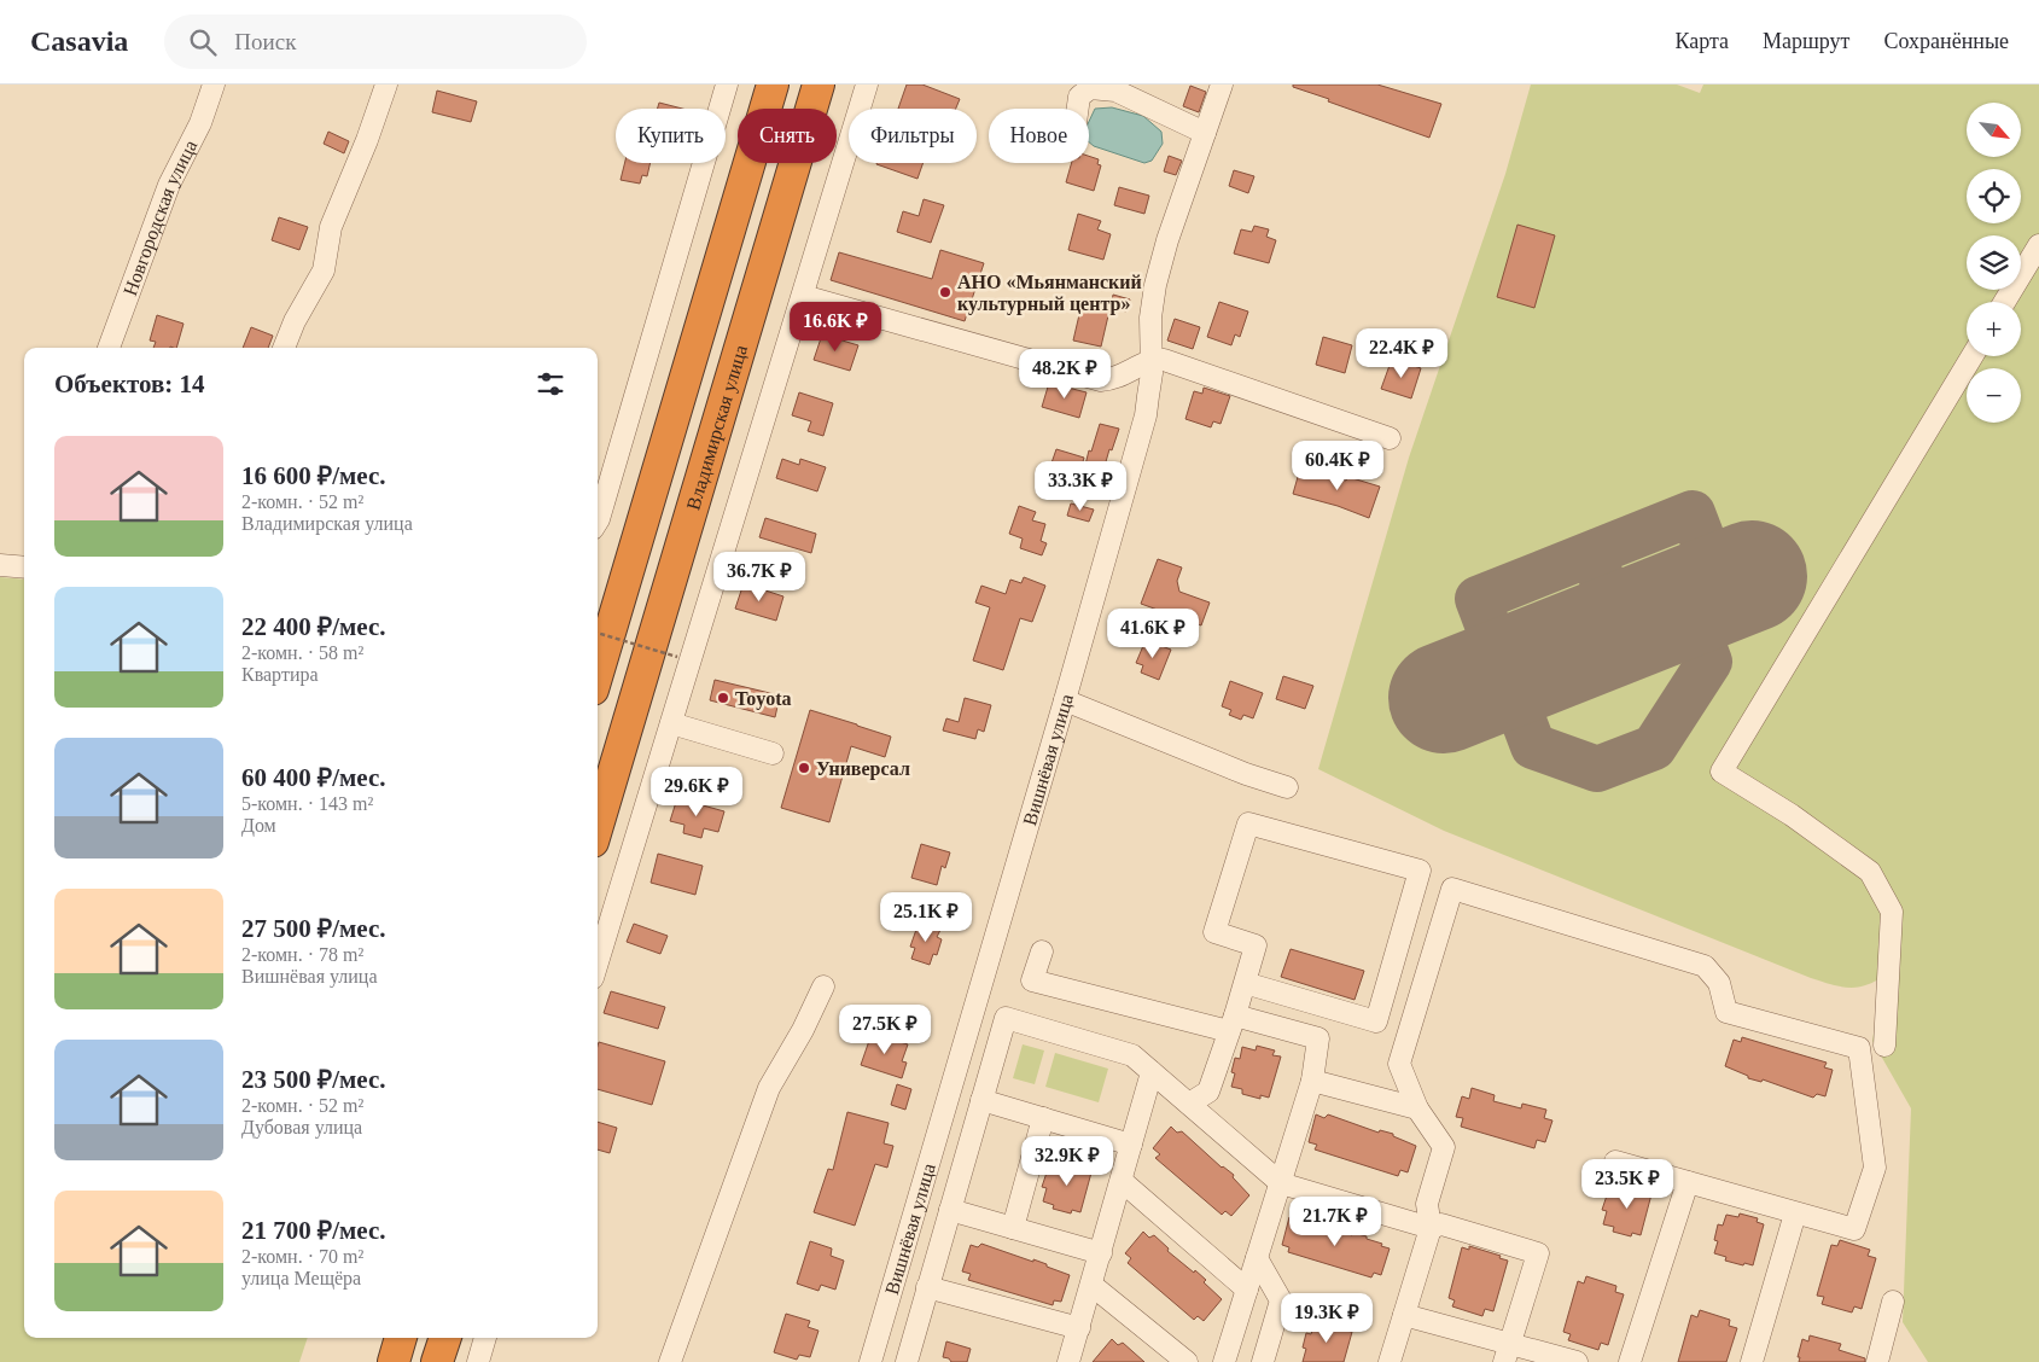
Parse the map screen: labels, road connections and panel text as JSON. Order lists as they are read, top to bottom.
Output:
{
  "streets": {
    "highway": ["Владимирская улица"],
    "street": ["Новгородская улица", "Вишнёвая улица"]
  },
  "places": ["АНО «Мьянманский культурный центр»", "Toyota", "Универсал"],
  "north": "bottom right",
  "page": {
    "header": "Casavia",
    "search": "Поиск",
    "nav": ["Карта", "Маршрут", "Сохранённые"],
    "map_buttons": ["+", "−"],
    "chip": [
      "Купить",
      "Снять",
      "Фильтры",
      "Новое"
    ],
    "price": [
      "16.6K ₽",
      "22.4K ₽",
      "48.2K ₽",
      "60.4K ₽",
      "33.3K ₽",
      "36.7K ₽",
      "41.6K ₽",
      "29.6K ₽",
      "25.1K ₽",
      "27.5K ₽",
      "32.9K ₽",
      "23.5K ₽",
      "21.7K ₽",
      "19.3K ₽"
    ],
    "heading": "Объектов: 14",
    "list": [
      {
        "name": "16 600 ₽/мес.",
        "note": "2-комн. · 52 m² · Владимирская улица"
      },
      {
        "name": "22 400 ₽/мес.",
        "note": "2-комн. · 58 m² · Квартира"
      },
      {
        "name": "60 400 ₽/мес.",
        "note": "5-комн. · 143 m² · Дом"
      },
      {
        "name": "27 500 ₽/мес.",
        "note": "2-комн. · 78 m² · Вишнёвая улица"
      },
      {
        "name": "23 500 ₽/мес.",
        "note": "2-комн. · 52 m² · Дубовая улица"
      },
      {
        "name": "21 700 ₽/мес.",
        "note": "2-комн. · 70 m² · улица Мещёра"
      }
    ]
  }
}
